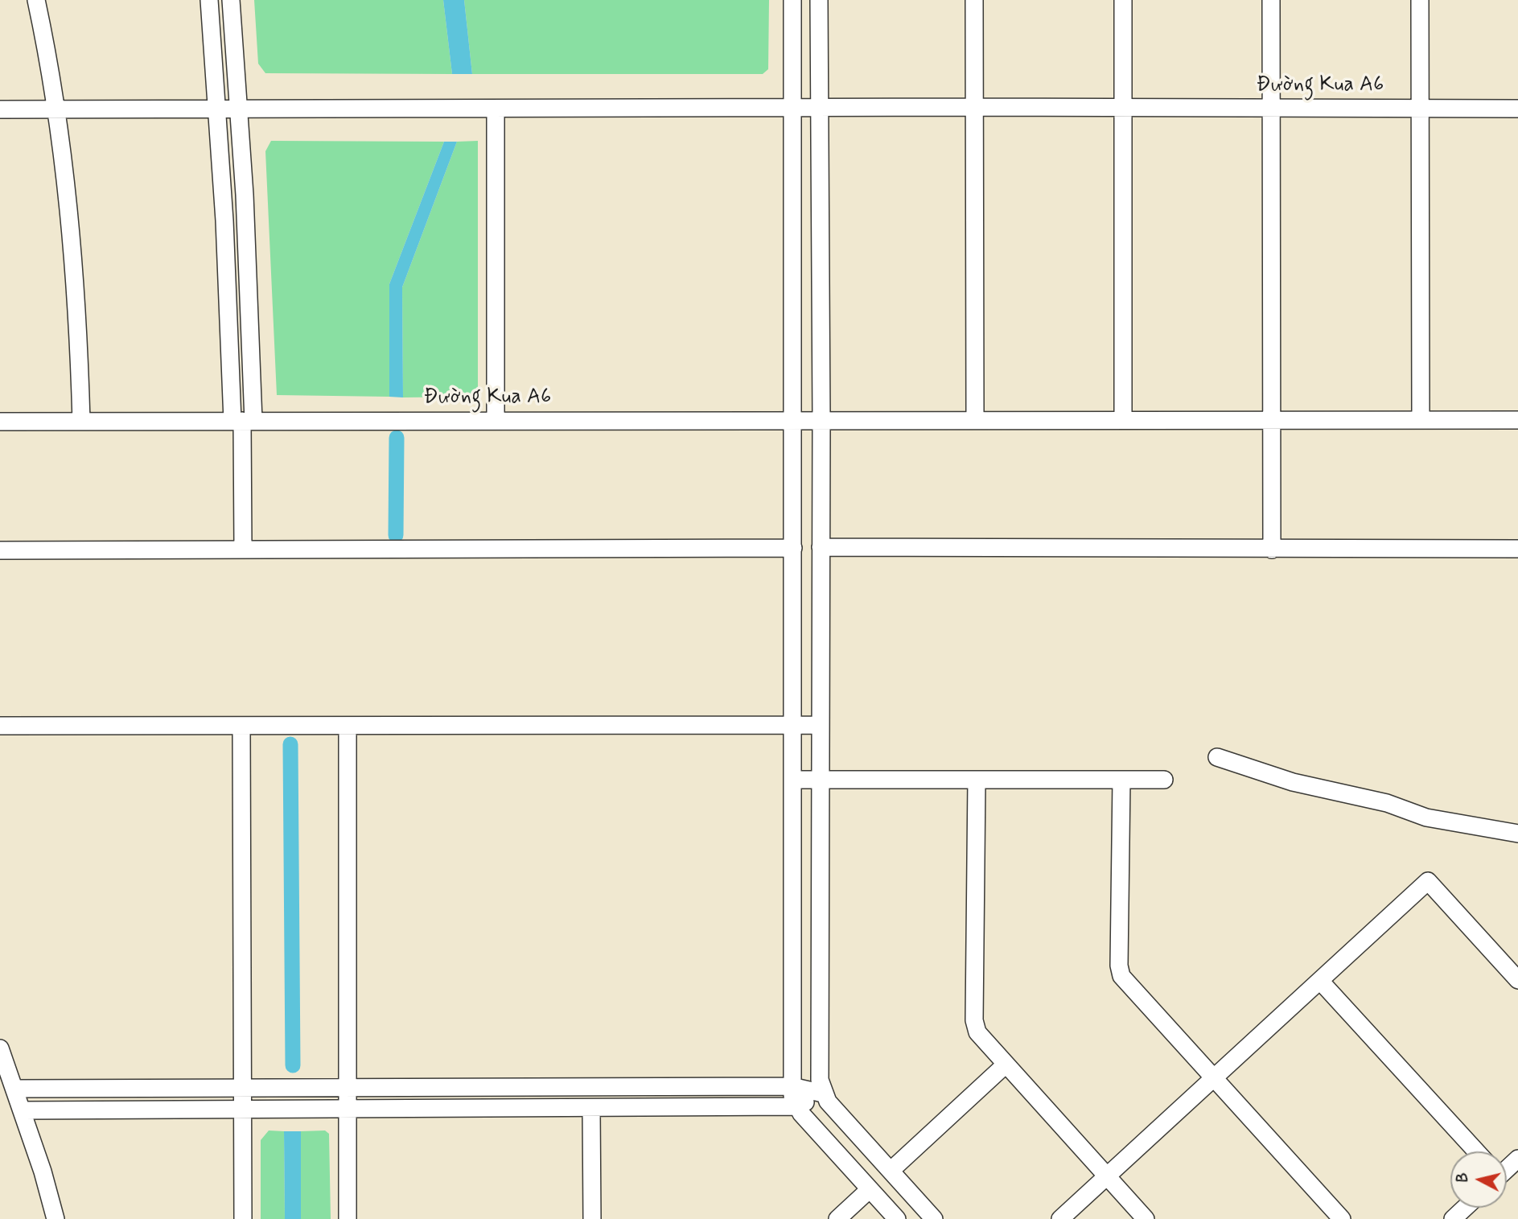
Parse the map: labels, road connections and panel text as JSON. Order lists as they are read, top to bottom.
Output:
{
  "streets": {
    "street": ["Đường Kua A6"]
  },
  "north": "left"
}
